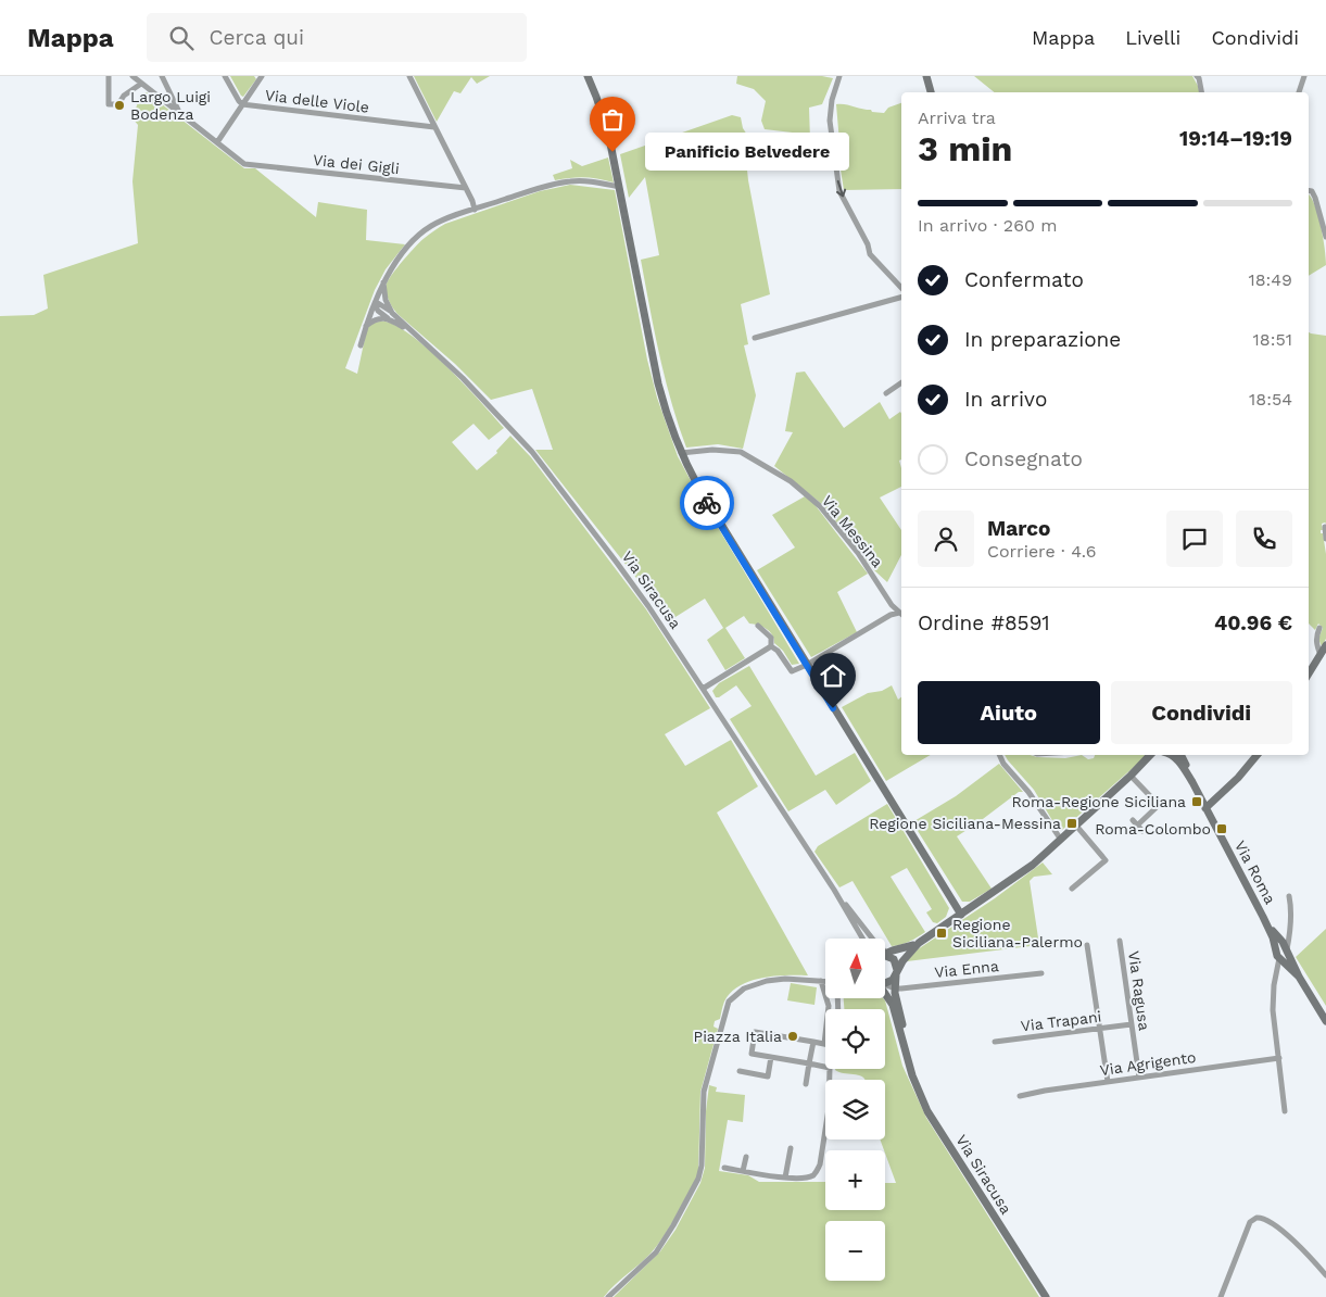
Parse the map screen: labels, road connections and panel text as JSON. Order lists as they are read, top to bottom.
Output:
{
  "streets": {
    "street": [
      "Via delle Viole",
      "Via dei Gigli",
      "Via Messina",
      "Via Siracusa",
      "Via Roma",
      "Via Enna",
      "Via Ragusa",
      "Via Trapani",
      "Via Agrigento"
    ]
  },
  "crossings": [
    ["Via delle Viole", "Via dei Gigli"],
    ["Via Ragusa", "Via Trapani"],
    ["Via Ragusa", "Via Agrigento"]
  ],
  "places": {
    "other": ["Largo Luigi Bodenza", "Panificio Belvedere", "Piazza Italia"],
    "transit": [
      "Roma-Regione Siciliana",
      "Regione Siciliana-Messina",
      "Roma-Colombo",
      "Regione Siciliana-Palermo"
    ]
  },
  "north": "top",
  "page": {
    "header": "Mappa",
    "search": "Cerca qui",
    "nav": ["Mappa", "Livelli", "Condividi"],
    "heading": ["3 min", "Arriva tra", "19:14–19:19"],
    "panel": [
      "Marco",
      "Corriere · 4.6",
      "Ordine #8591",
      "40.96 €"
    ],
    "bubble": "Panificio Belvedere",
    "bar": "In arrivo · 260 m",
    "list": [
      ["Confermato", "18:49"],
      ["In preparazione", "18:51"],
      ["In arrivo", "18:54"],
      "Consegnato"
    ],
    "buttons": ["Aiuto", "Condividi"],
    "map_buttons": ["+", "−"]
  }
}
